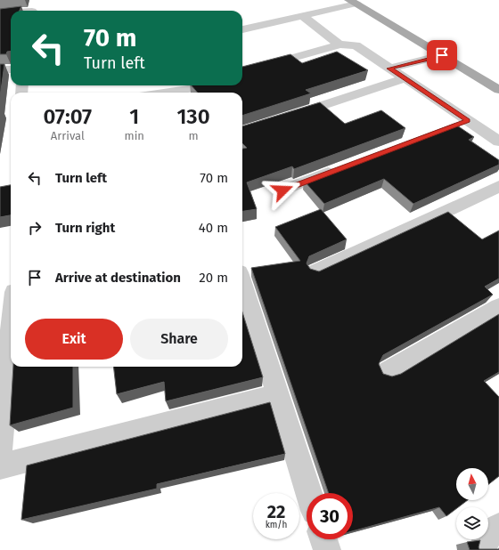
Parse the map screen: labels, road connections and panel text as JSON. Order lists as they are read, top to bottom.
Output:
{
  "north": "top",
  "page": {
    "turn": ["70 m", "Turn left"],
    "eta": [
      "07:07",
      "Arrival",
      "1",
      "min",
      "130",
      "m"
    ],
    "list": [
      {
        "name": "Turn left",
        "value": "70 m"
      },
      {
        "name": "Turn right",
        "value": "40 m"
      },
      {
        "name": "Arrive at destination",
        "value": "20 m"
      }
    ],
    "buttons": ["Exit", "Share"],
    "speed": "22 km/h",
    "limit": "30"
  }
}
